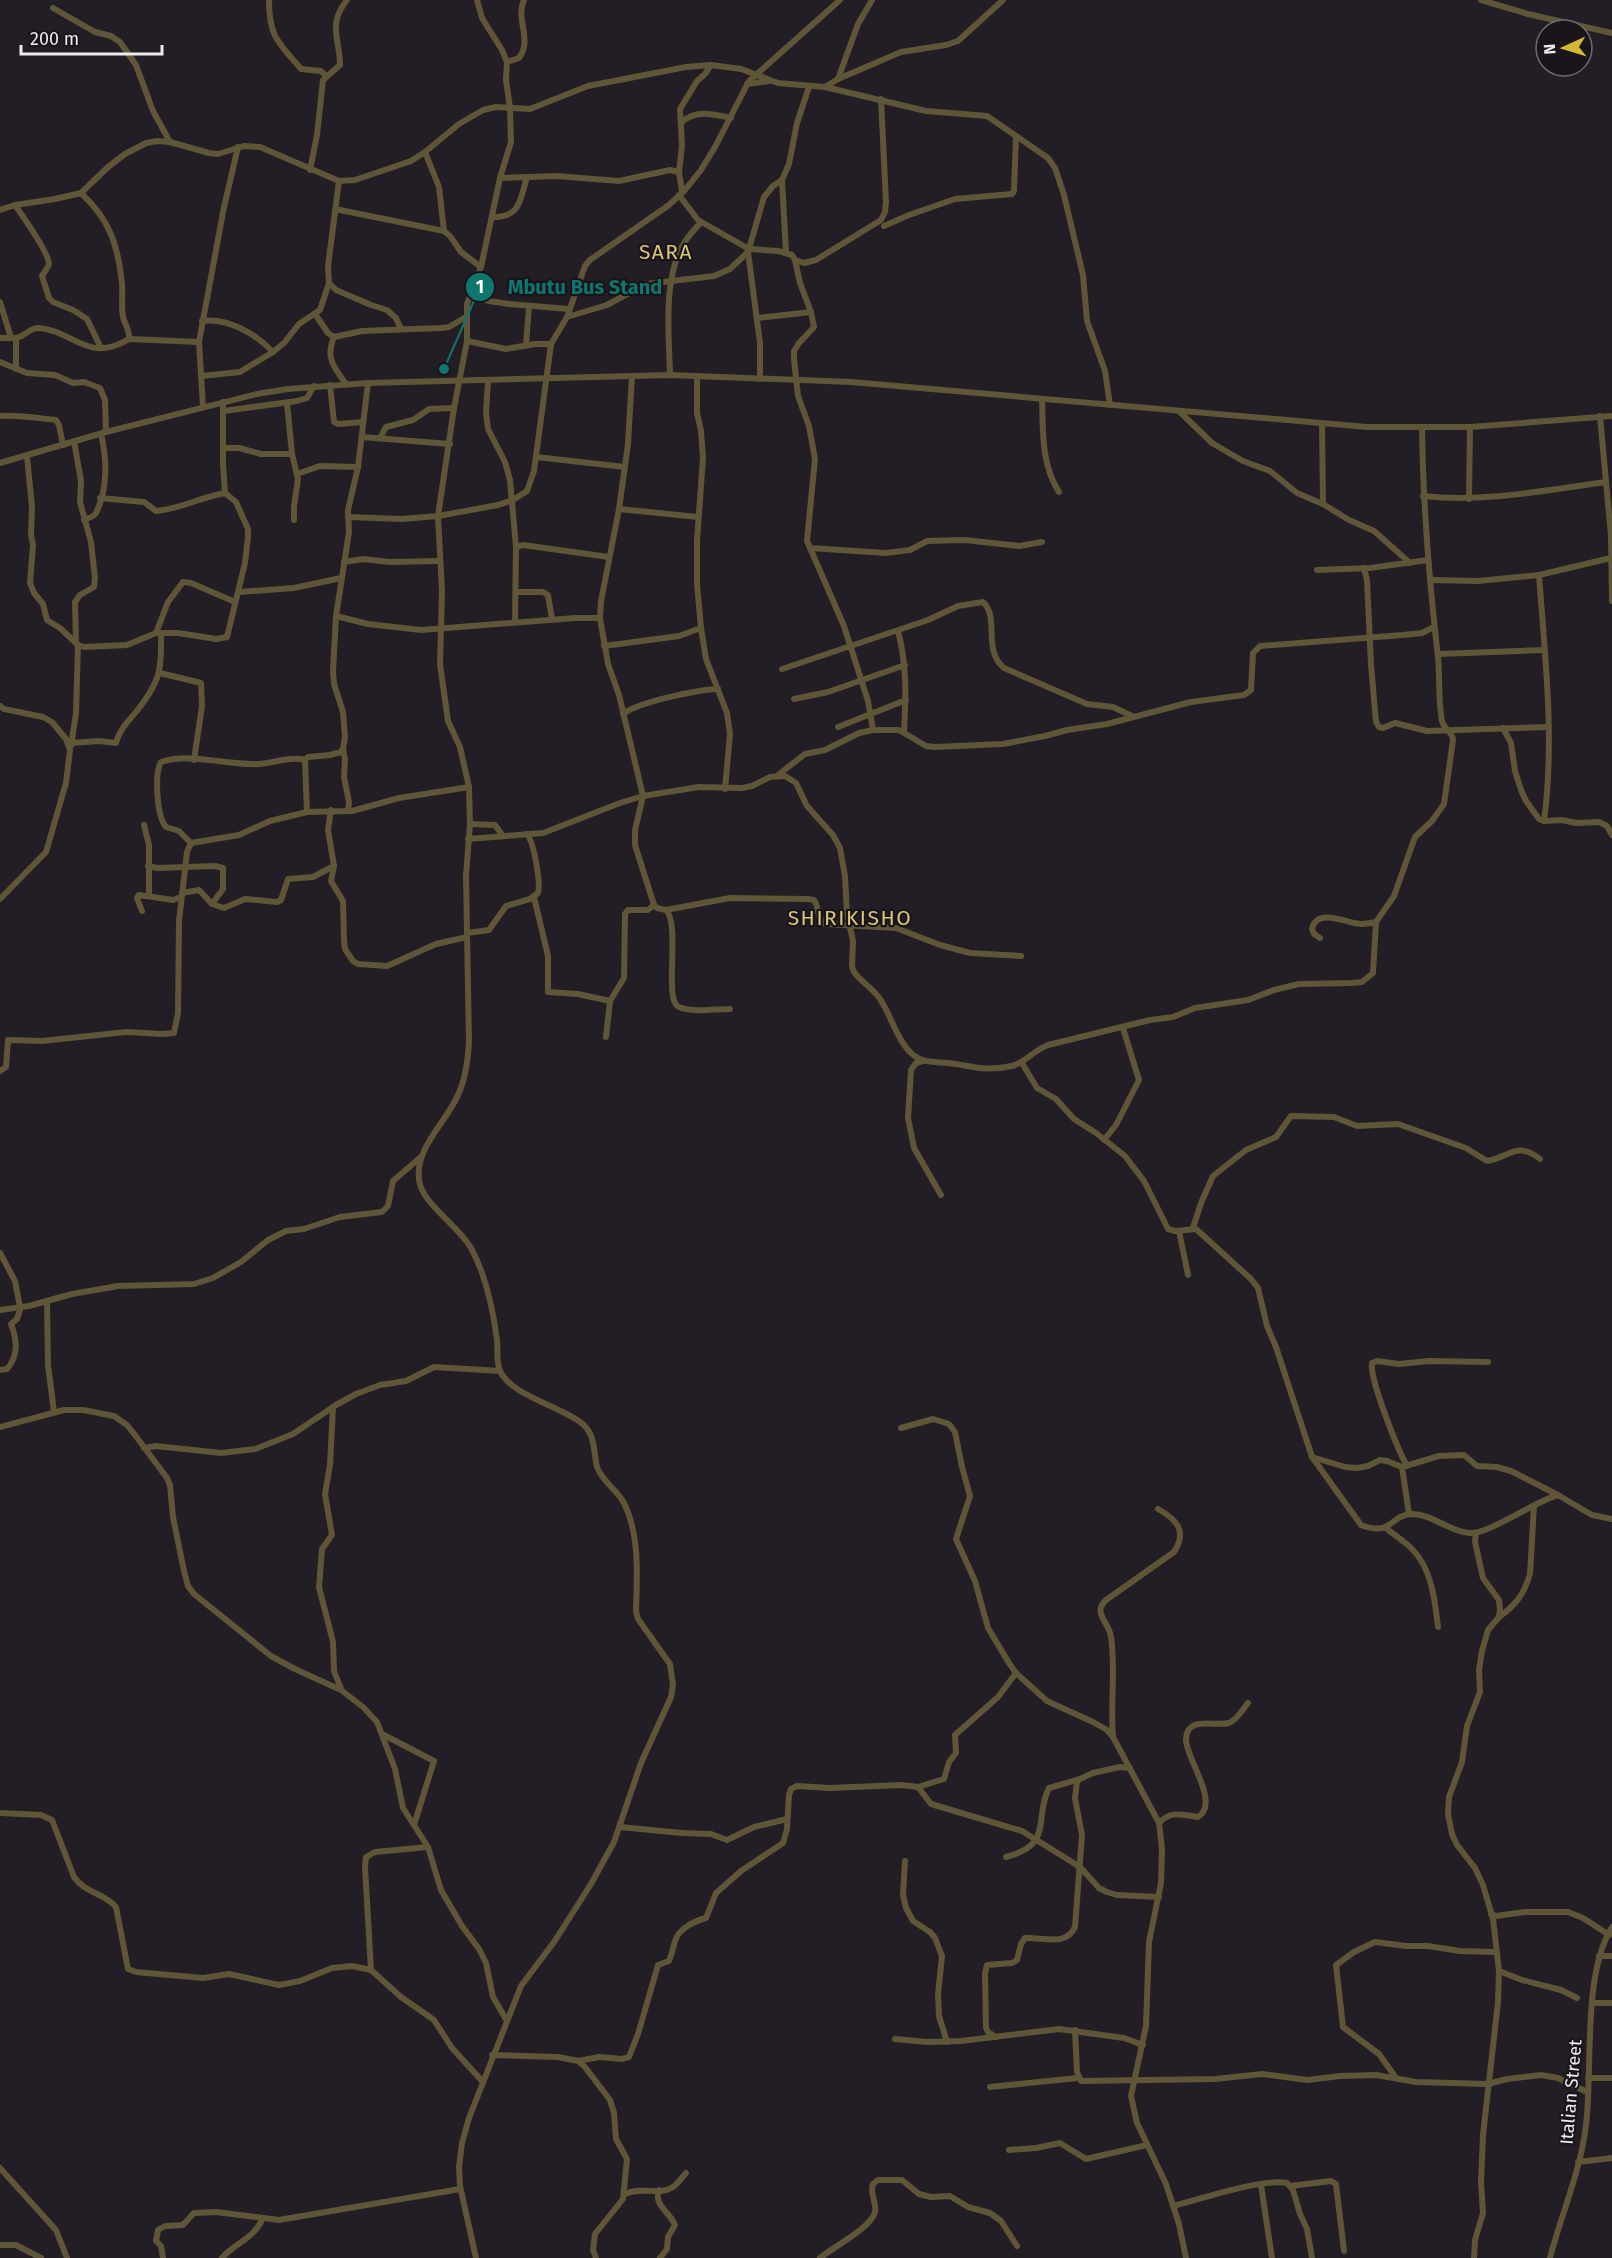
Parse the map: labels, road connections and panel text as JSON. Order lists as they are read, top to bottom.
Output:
{
  "streets": {
    "street": ["Italian Street"]
  },
  "districts": ["SARA", "SHIRIKISHO"],
  "places": ["Mbutu Bus Stand"],
  "scale_bar": "200 m",
  "north": "left"
}
